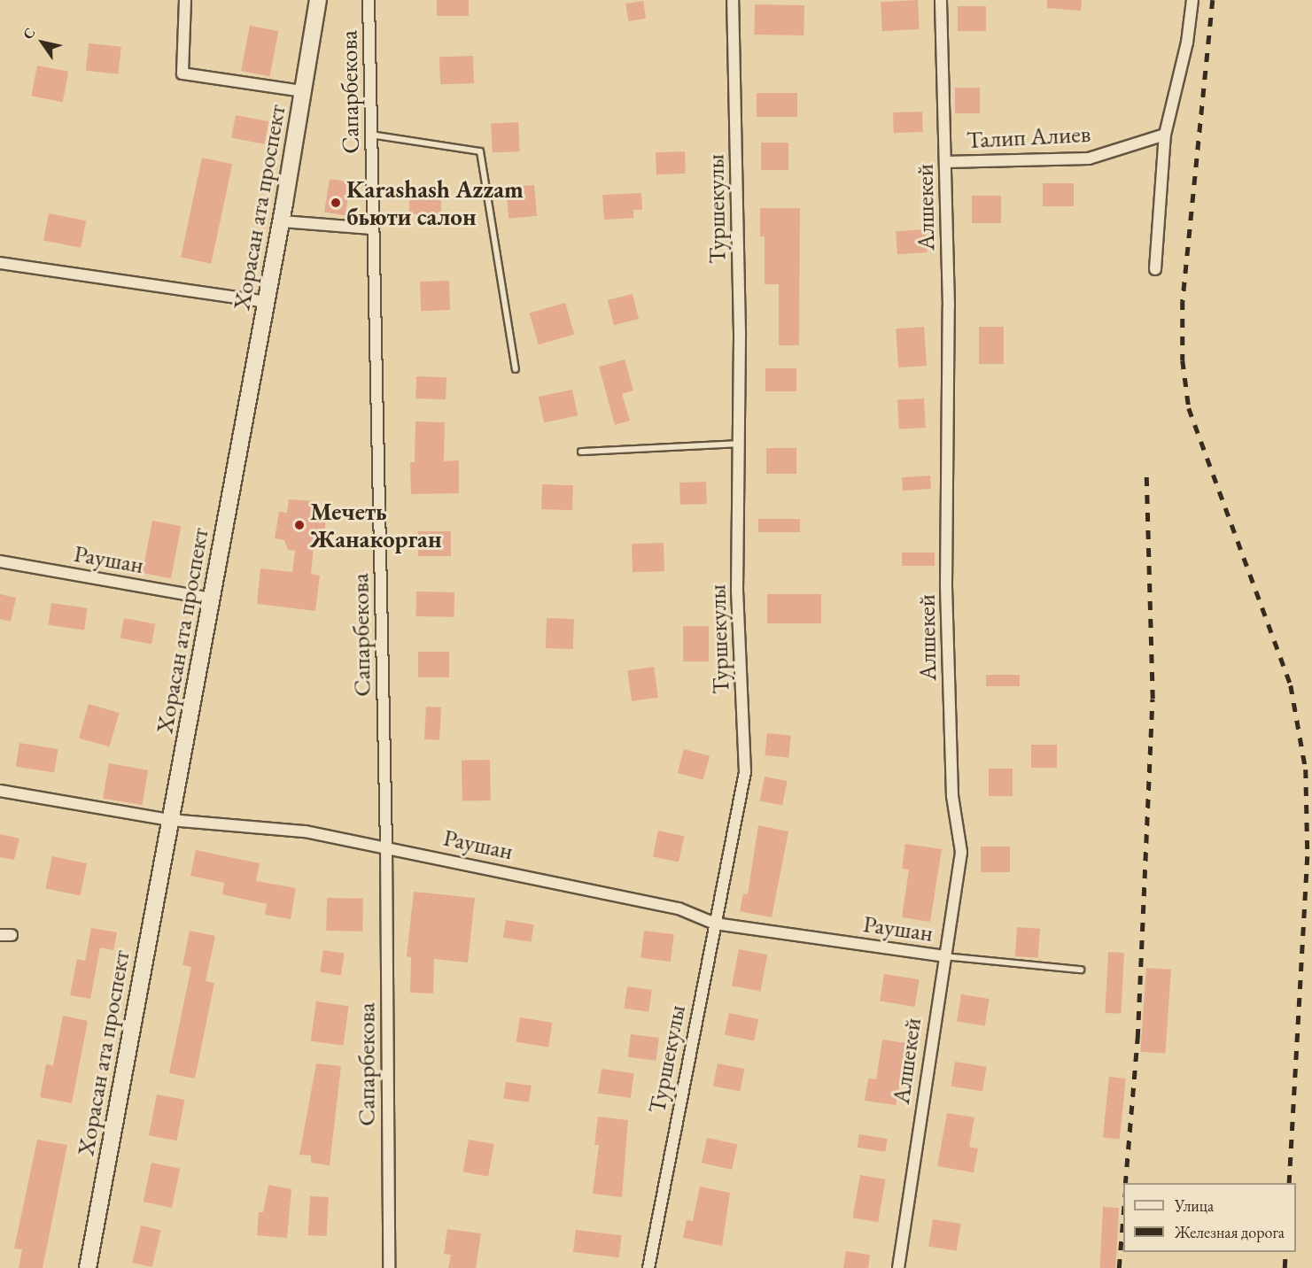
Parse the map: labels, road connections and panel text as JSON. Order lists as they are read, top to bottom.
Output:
{
  "streets": {
    "main road": ["Хорасан ата проспект"],
    "street": [
      "Сапарбекова",
      "Талип Алиев",
      "Алшекей",
      "Туршекулы",
      "Раушан"
    ]
  },
  "crossings": [
    ["Сапарбекова", "Раушан"],
    ["Талип Алиев", "Алшекей"],
    ["Хорасан ата проспект", "Раушан"],
    ["Алшекей", "Раушан"],
    ["Туршекулы", "Раушан"]
  ],
  "places": ["Karashash Azzam бьюти салон", "Мечеть Жанакорган"],
  "legend": ["Улица", "Железная дорога"],
  "north": "top left"
}
